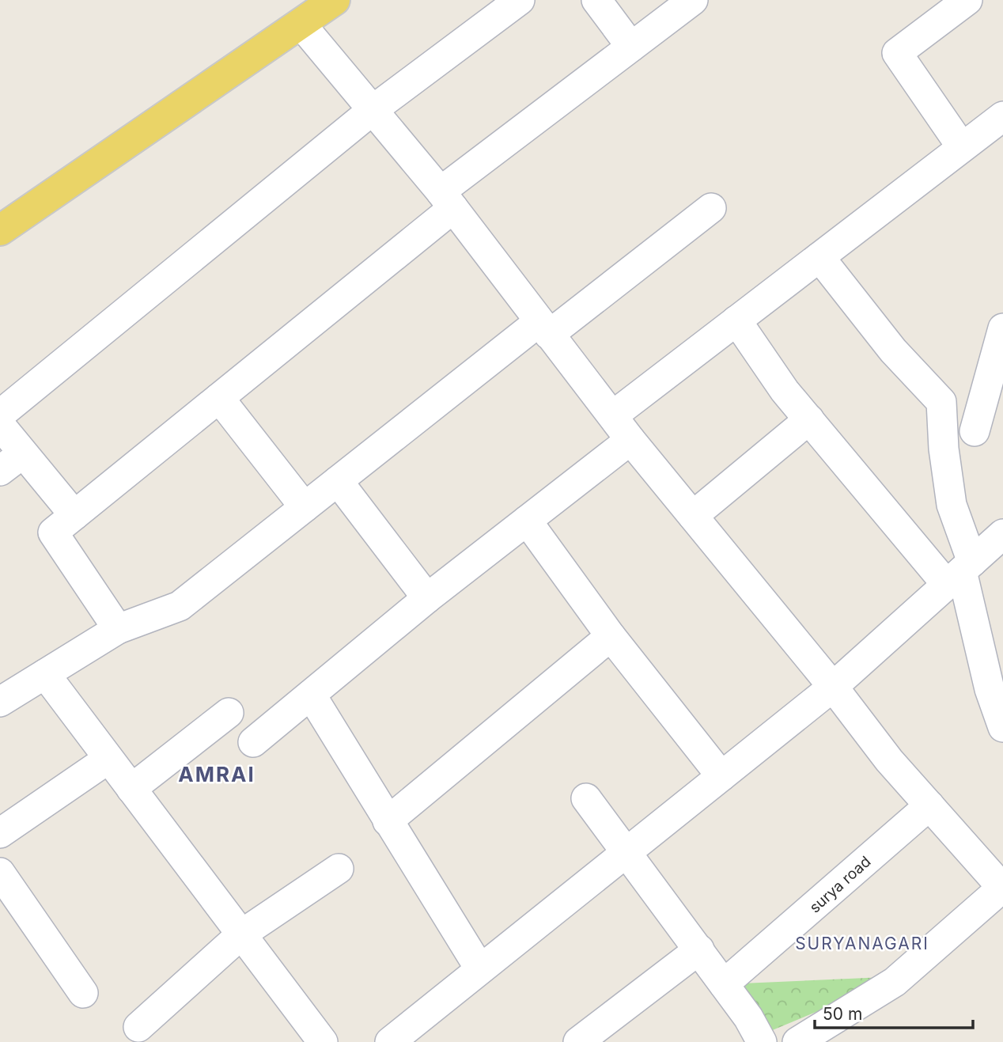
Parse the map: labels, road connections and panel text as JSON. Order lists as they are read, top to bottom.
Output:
{
  "streets": {
    "street": ["surya road"]
  },
  "districts": ["AMRAI", "SURYANAGARI"],
  "scale_bar": "50 m"
}
